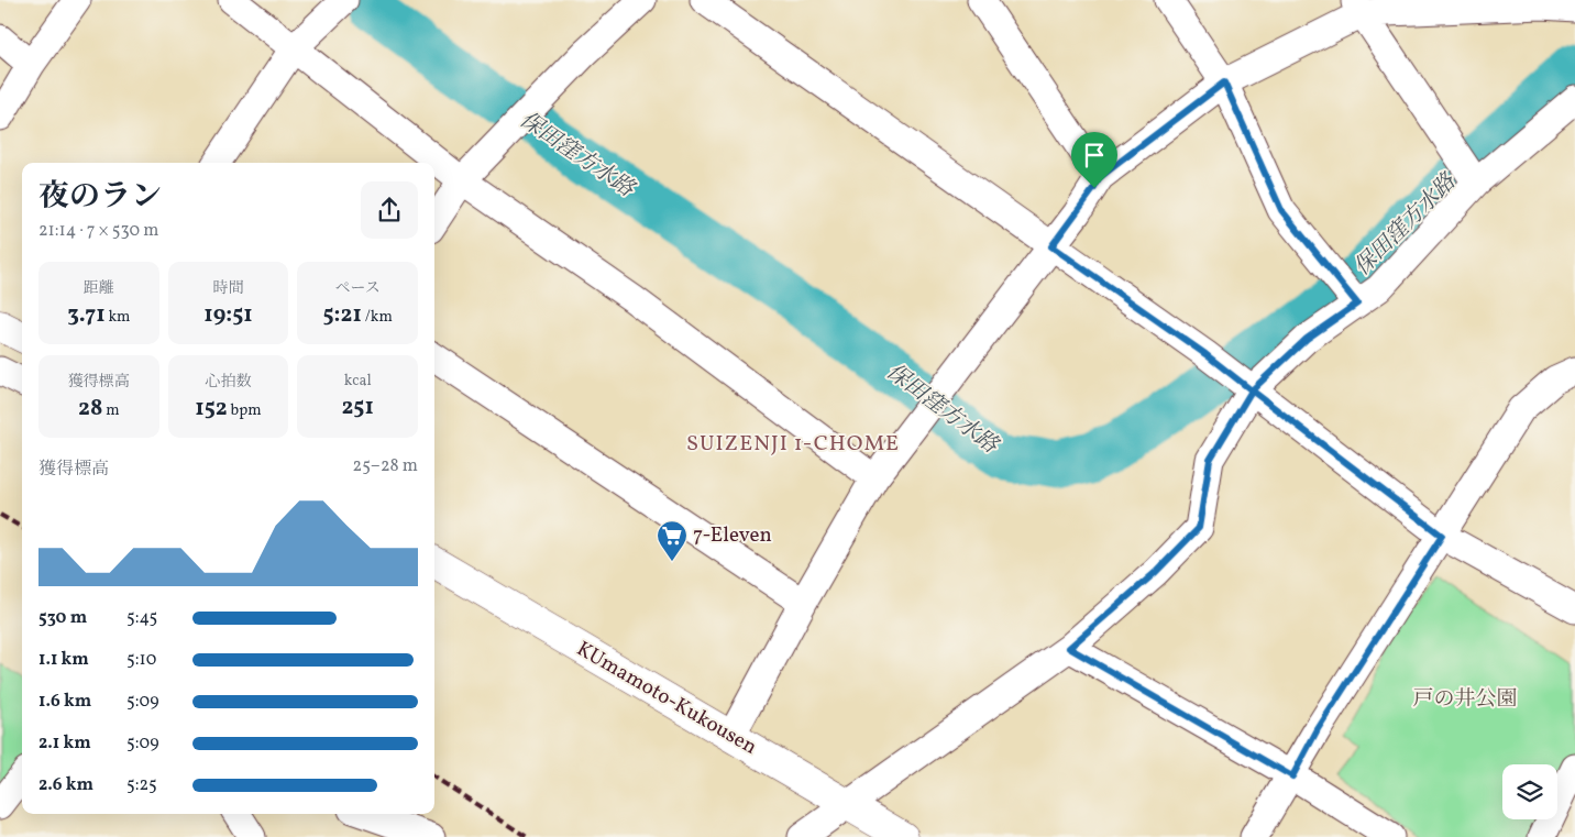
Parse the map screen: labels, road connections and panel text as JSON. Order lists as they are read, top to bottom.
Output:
{
  "streets": {
    "main road": ["KUmamoto-Kukousen"]
  },
  "districts": ["SUIZENJI 1-CHOME"],
  "water": ["保田窪方水路"],
  "parks": ["戸の井公園"],
  "places": {
    "supermarket": ["7-Eleven"]
  },
  "page": {
    "heading": ["夜のラン", "21:14 · 7 × 530 m"],
    "stats": [
      ["距離", "3.71 km"],
      ["時間", "19:51"],
      ["ペース", "5:21 /km"],
      ["獲得標高", "28 m"],
      ["心拍数", "152 bpm"],
      ["kcal", "251"]
    ],
    "chart": ["獲得標高", "25–28 m"],
    "list": [
      {
        "name": "530 m",
        "note": "5:45"
      },
      {
        "name": "1.1 km",
        "note": "5:10"
      },
      {
        "name": "1.6 km",
        "note": "5:09"
      },
      {
        "name": "2.1 km",
        "note": "5:09"
      },
      {
        "name": "2.6 km",
        "note": "5:25"
      }
    ]
  }
}
